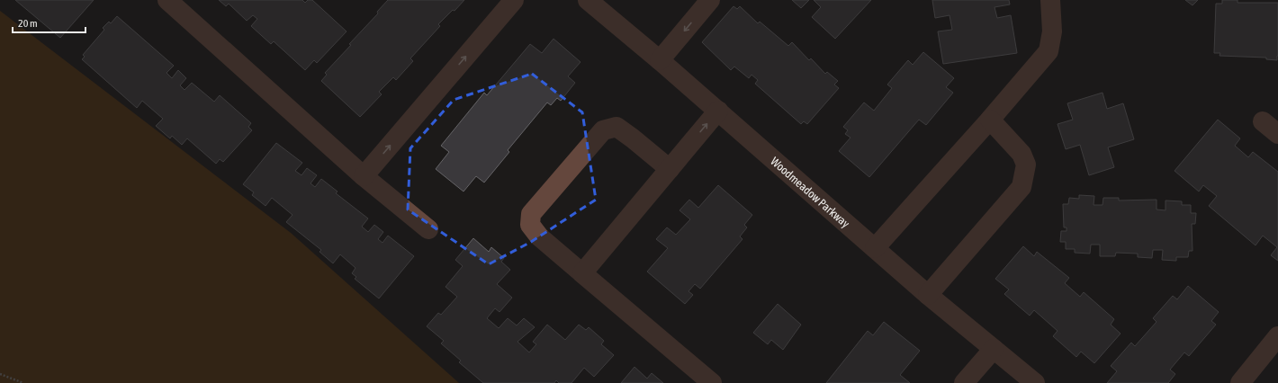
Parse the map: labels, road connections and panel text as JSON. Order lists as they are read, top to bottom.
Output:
{
  "streets": {
    "street": ["Woodmeadow Parkway"]
  },
  "scale_bar": "20 m"
}
